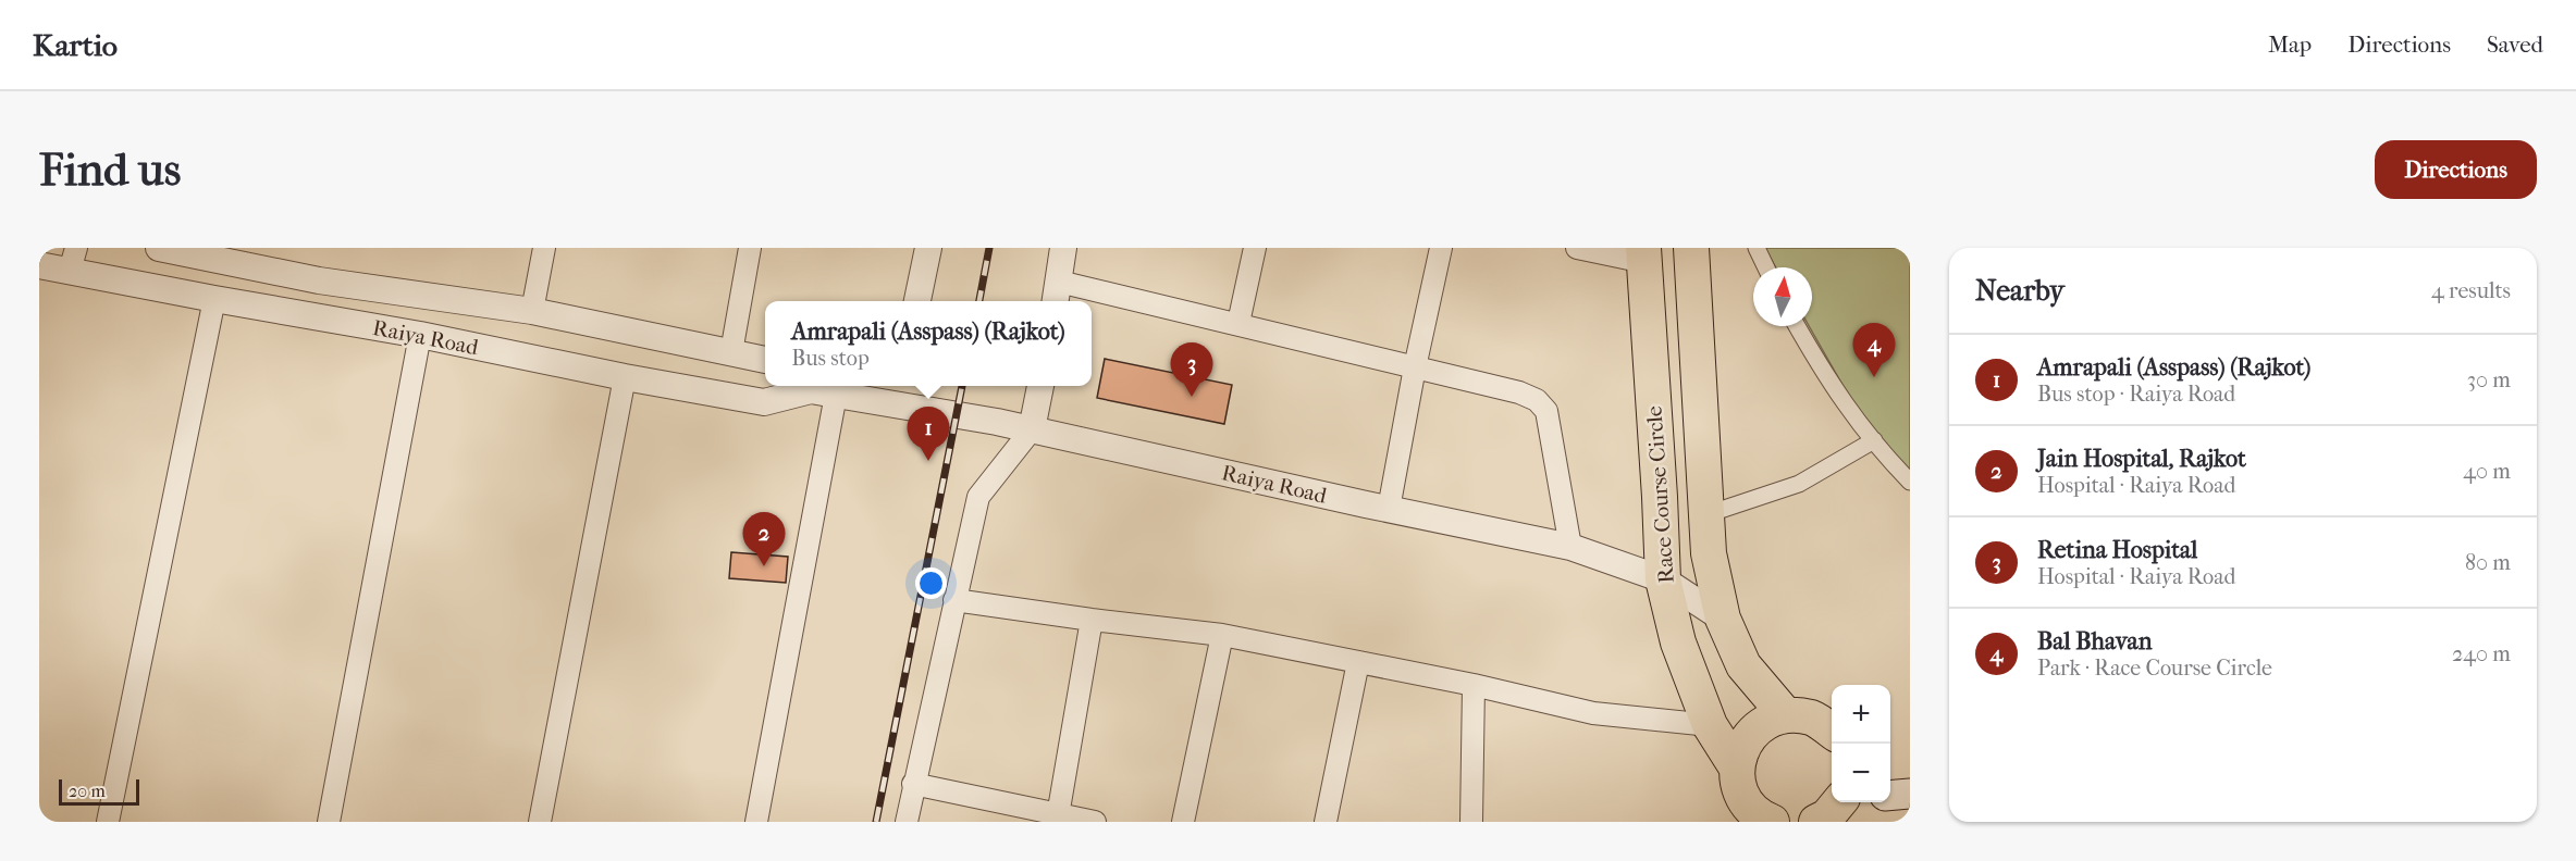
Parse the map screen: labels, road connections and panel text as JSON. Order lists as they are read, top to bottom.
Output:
{
  "streets": {
    "main road": ["Race Course Circle"],
    "street": ["Raiya Road"]
  },
  "crossings": [
    ["Raiya Road", "Race Course Circle"]
  ],
  "scale_bar": "20 m",
  "north": "top",
  "page": {
    "header": "Kartio",
    "nav": ["Map", "Directions", "Saved"],
    "buttons": "Directions",
    "title": "Find us",
    "heading": ["Nearby", "4 results"],
    "popup": ["Amrapali (Asspass) (Rajkot)", "Bus stop"],
    "pins": [
      "4",
      "3",
      "1",
      "2"
    ],
    "list": [
      {
        "mark": "1",
        "name": "Amrapali (Asspass) (Rajkot)",
        "note": "Bus stop · Raiya Road",
        "value": "30 m"
      },
      {
        "mark": "2",
        "name": "Jain Hospital, Rajkot",
        "note": "Hospital · Raiya Road",
        "value": "40 m"
      },
      {
        "mark": "3",
        "name": "Retina Hospital",
        "note": "Hospital · Raiya Road",
        "value": "80 m"
      },
      {
        "mark": "4",
        "name": "Bal Bhavan",
        "note": "Park · Race Course Circle",
        "value": "240 m"
      }
    ],
    "map_buttons": ["+", "−"],
    "scale": "20 m"
  }
}
